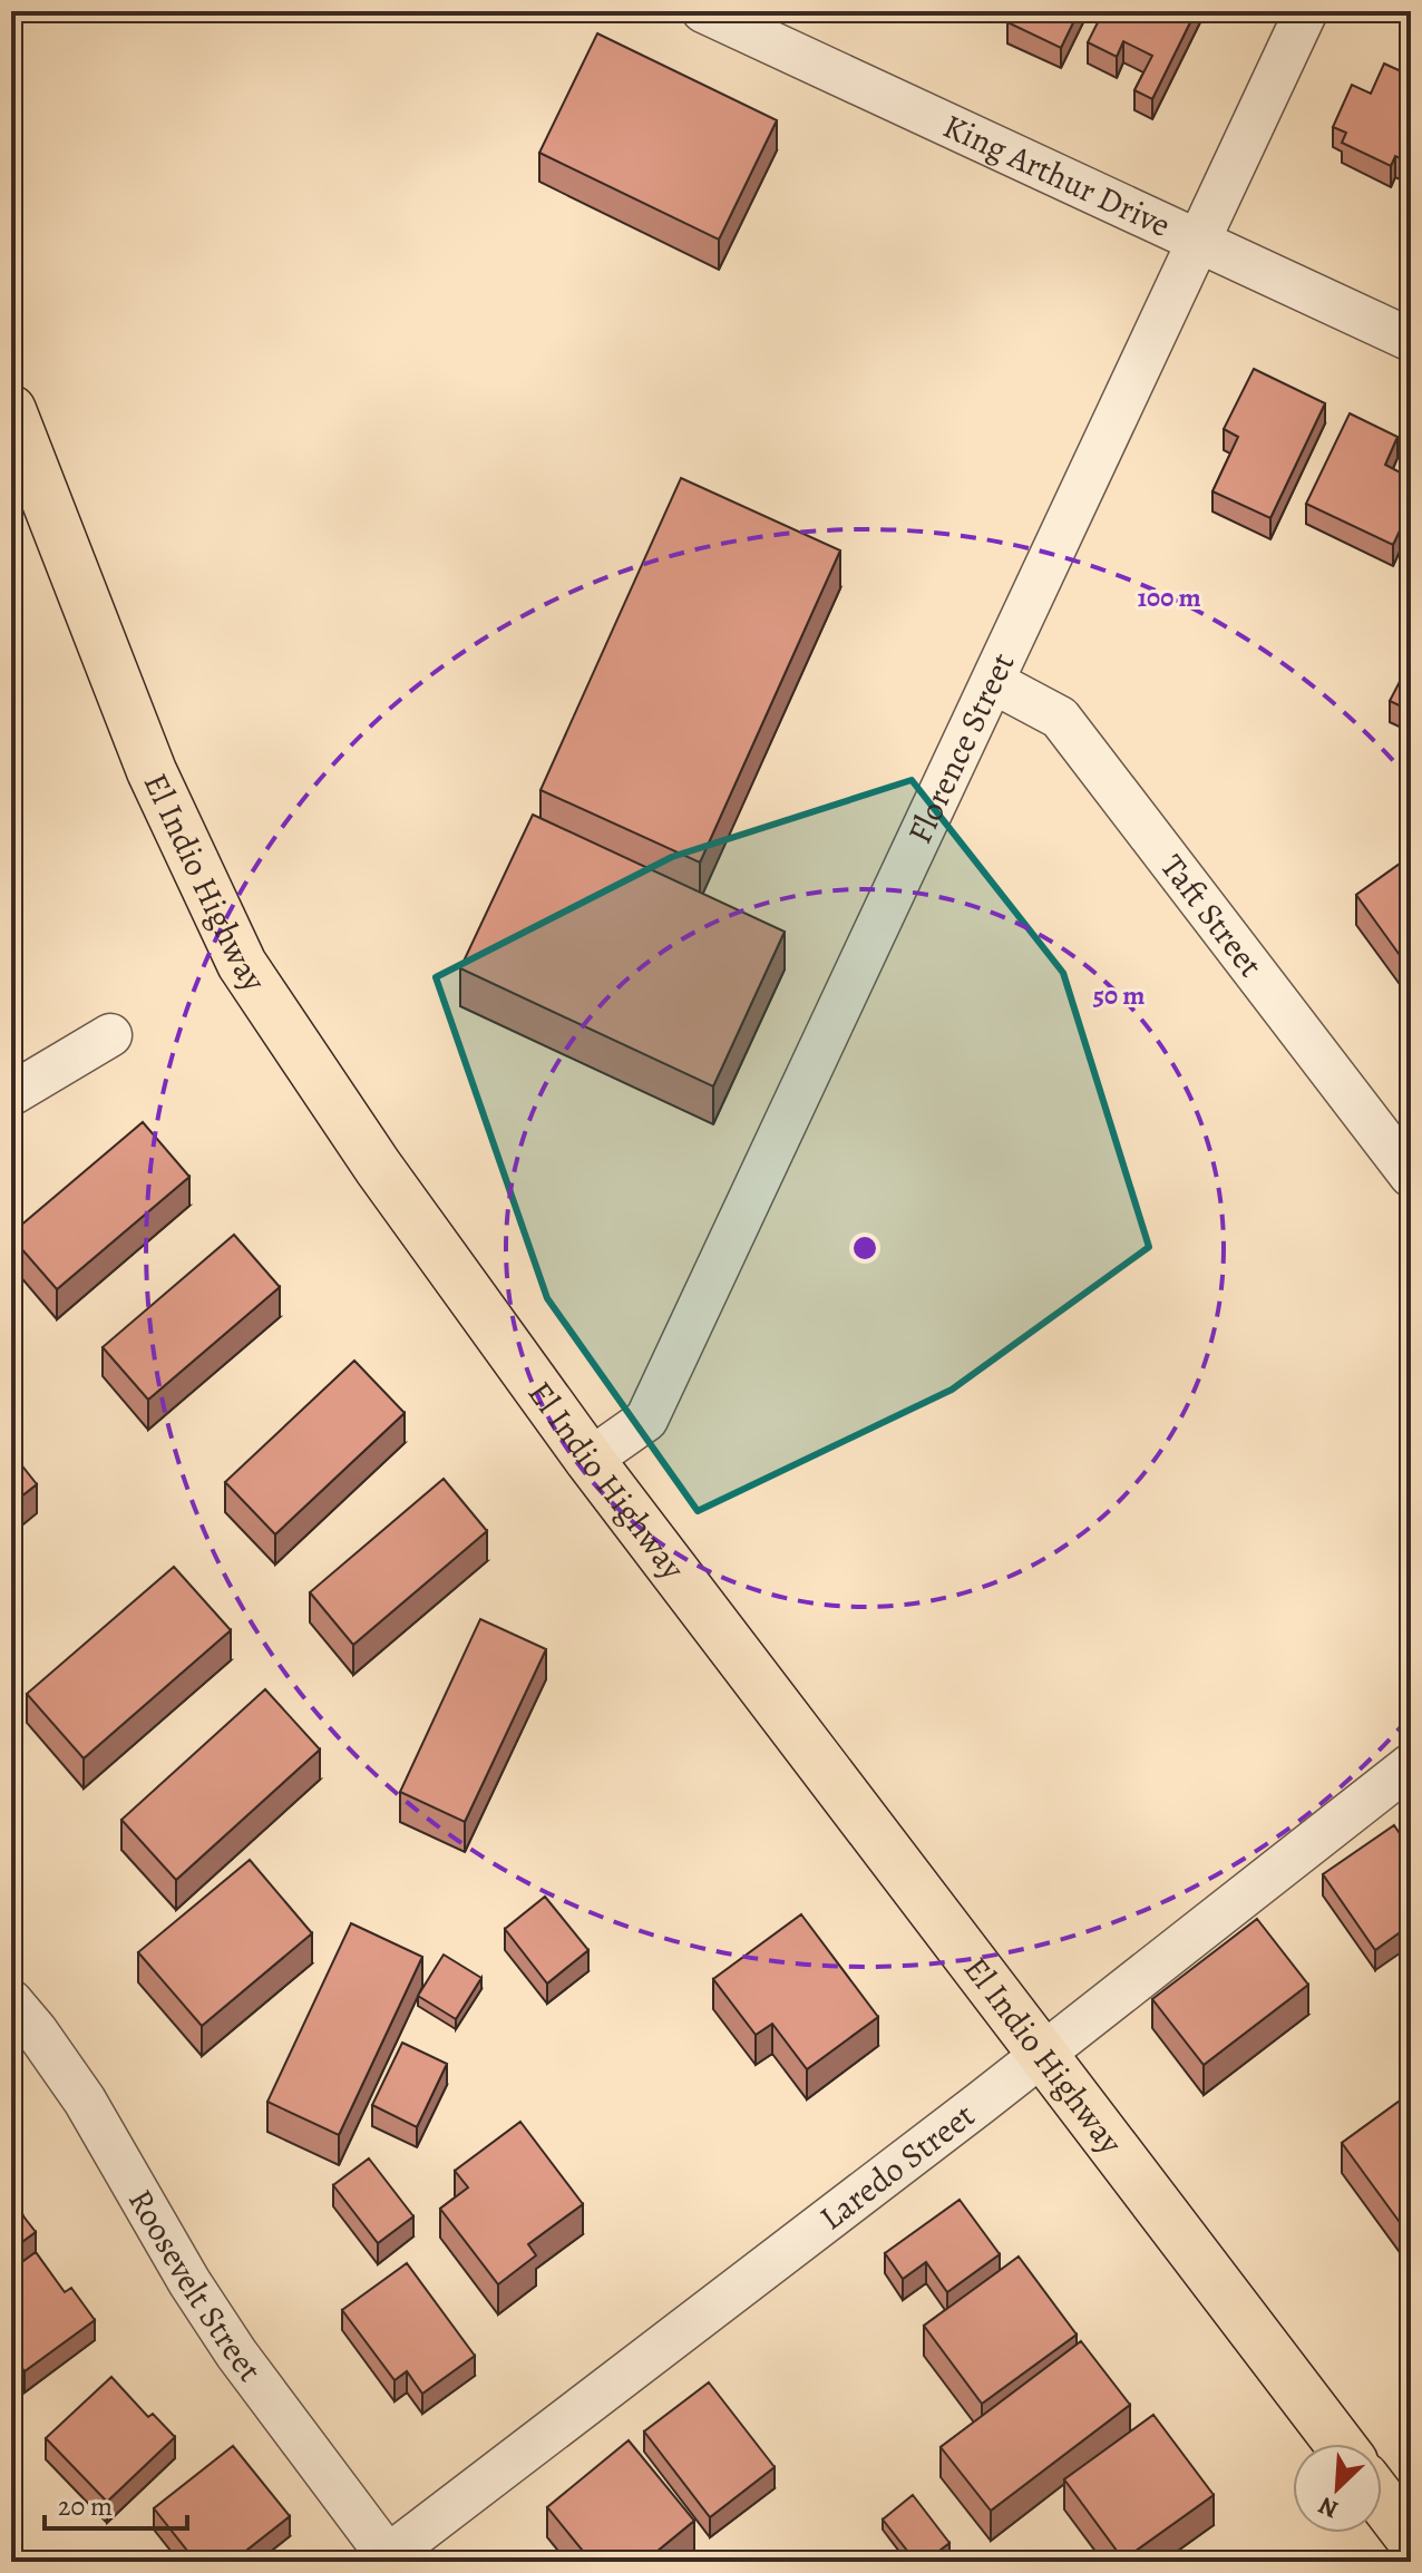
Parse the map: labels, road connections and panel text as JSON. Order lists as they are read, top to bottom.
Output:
{
  "streets": {
    "main road": ["El Indio Highway"],
    "street": [
      "King Arthur Drive",
      "Florence Street",
      "Taft Street",
      "Laredo Street",
      "Roosevelt Street"
    ]
  },
  "crossings": [
    ["King Arthur Drive", "Florence Street"],
    ["Florence Street", "El Indio Highway"],
    ["Florence Street", "Taft Street"],
    ["El Indio Highway", "Laredo Street"],
    ["Laredo Street", "Roosevelt Street"]
  ],
  "scale_bar": "20 m",
  "north": "bottom left",
  "rings": ["100 m", "50 m"]
}
